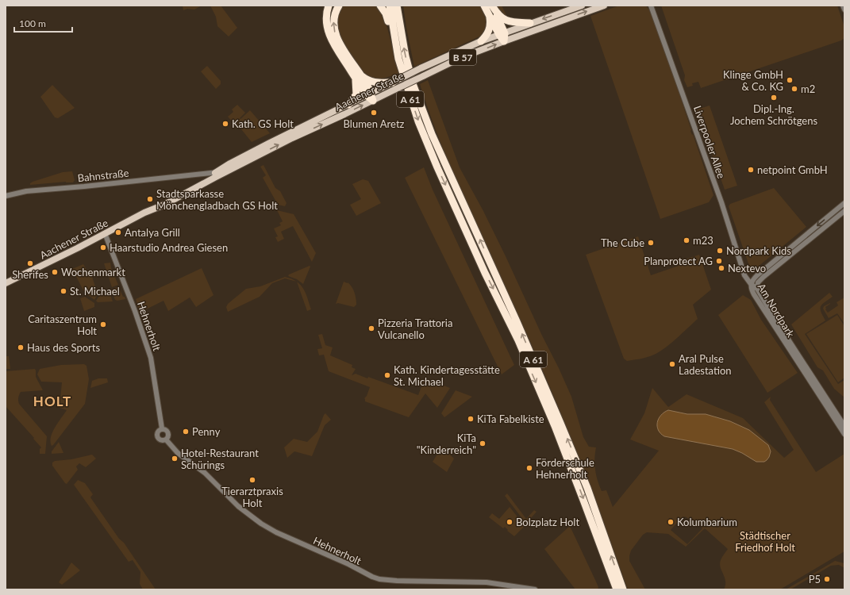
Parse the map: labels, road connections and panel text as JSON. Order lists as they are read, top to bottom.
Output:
{
  "streets": {
    "highway": ["A 61"],
    "main road": ["B 57", "Aachener Straße"],
    "street": [
      "Liverpooler Allee",
      "Bahnstraße",
      "Am Nordpark",
      "Hehnerholt"
    ]
  },
  "crossings": [
    ["Aachener Straße", "Bahnstraße"],
    ["Aachener Straße", "Hehnerholt"],
    ["Liverpooler Allee", "Am Nordpark"]
  ],
  "districts": ["HOLT"],
  "parks": ["Städtischer Friedhof Holt"],
  "places": [
    "Klinge GmbH & Co. KG",
    "m2",
    "Dipl.-Ing. Jochem Schrötgens",
    "Blumen Aretz",
    "Kath. GS Holt",
    "netpoint GmbH",
    "Stadtsparkasse Mönchengladbach GS Holt",
    "Antalya Grill",
    "m23",
    "The Cube",
    "Haarstudio Andrea Giesen",
    "Nordpark Kids",
    "Planprotect AG",
    "Sherifes",
    "Nextevo",
    "Wochenmarkt",
    "St. Michael",
    "Caritaszentrum Holt",
    "Pizzeria Trattoria Vulcanello",
    "Haus des Sports",
    "Aral Pulse Ladestation",
    "Kath. Kindertagesstätte St. Michael",
    "KiTa Fabelkiste",
    "Penny",
    "KiTa \"Kinderreich\"",
    "Hotel-Restaurant Schürings",
    "Förderschule Hehnerholt",
    "Tierarztpraxis Holt",
    "Bolzplatz Holt",
    "Kolumbarium",
    "P5"
  ],
  "scale_bar": "100 m"
}
